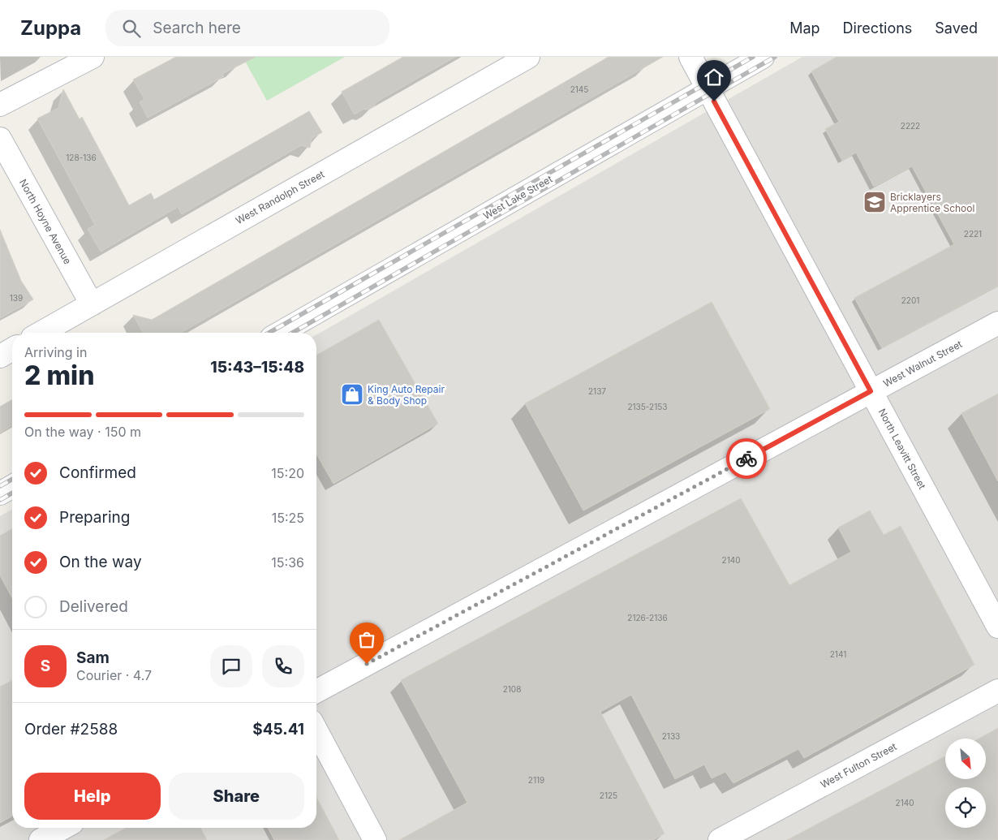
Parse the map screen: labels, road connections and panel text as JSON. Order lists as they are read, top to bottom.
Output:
{
  "streets": {
    "street": [
      "West Randolph Street",
      "West Lake Street",
      "North Hoyne Avenue",
      "West Walnut Street",
      "North Leavitt Street",
      "West Fulton Street"
    ]
  },
  "crossings": [
    ["West Randolph Street", "North Hoyne Avenue"],
    ["West Lake Street", "North Leavitt Street"],
    ["West Walnut Street", "North Leavitt Street"]
  ],
  "places": {
    "school or university": ["Bricklayers Apprentice School"],
    "shop": ["King Auto Repair & Body Shop"]
  },
  "house_numbers": [
    "2145",
    "2222",
    "128-136",
    "2221",
    "139",
    "2201",
    "2137",
    "2135-2153",
    "2140",
    "2126-2136",
    "2141",
    "2108",
    "2133",
    "2119",
    "2125",
    "2140"
  ],
  "north": "bottom right",
  "page": {
    "header": "Zuppa",
    "search": "Search here",
    "nav": ["Map", "Directions", "Saved"],
    "heading": ["2 min", "Arriving in", "15:43–15:48"],
    "panel": [
      "Sam",
      "Courier · 4.7",
      "Order #2588",
      "$45.41"
    ],
    "bar": "On the way · 150 m",
    "list": [
      ["Confirmed", "15:20"],
      ["Preparing", "15:25"],
      ["On the way", "15:36"],
      "Delivered"
    ],
    "round": "S",
    "buttons": ["Help", "Share"]
  }
}
